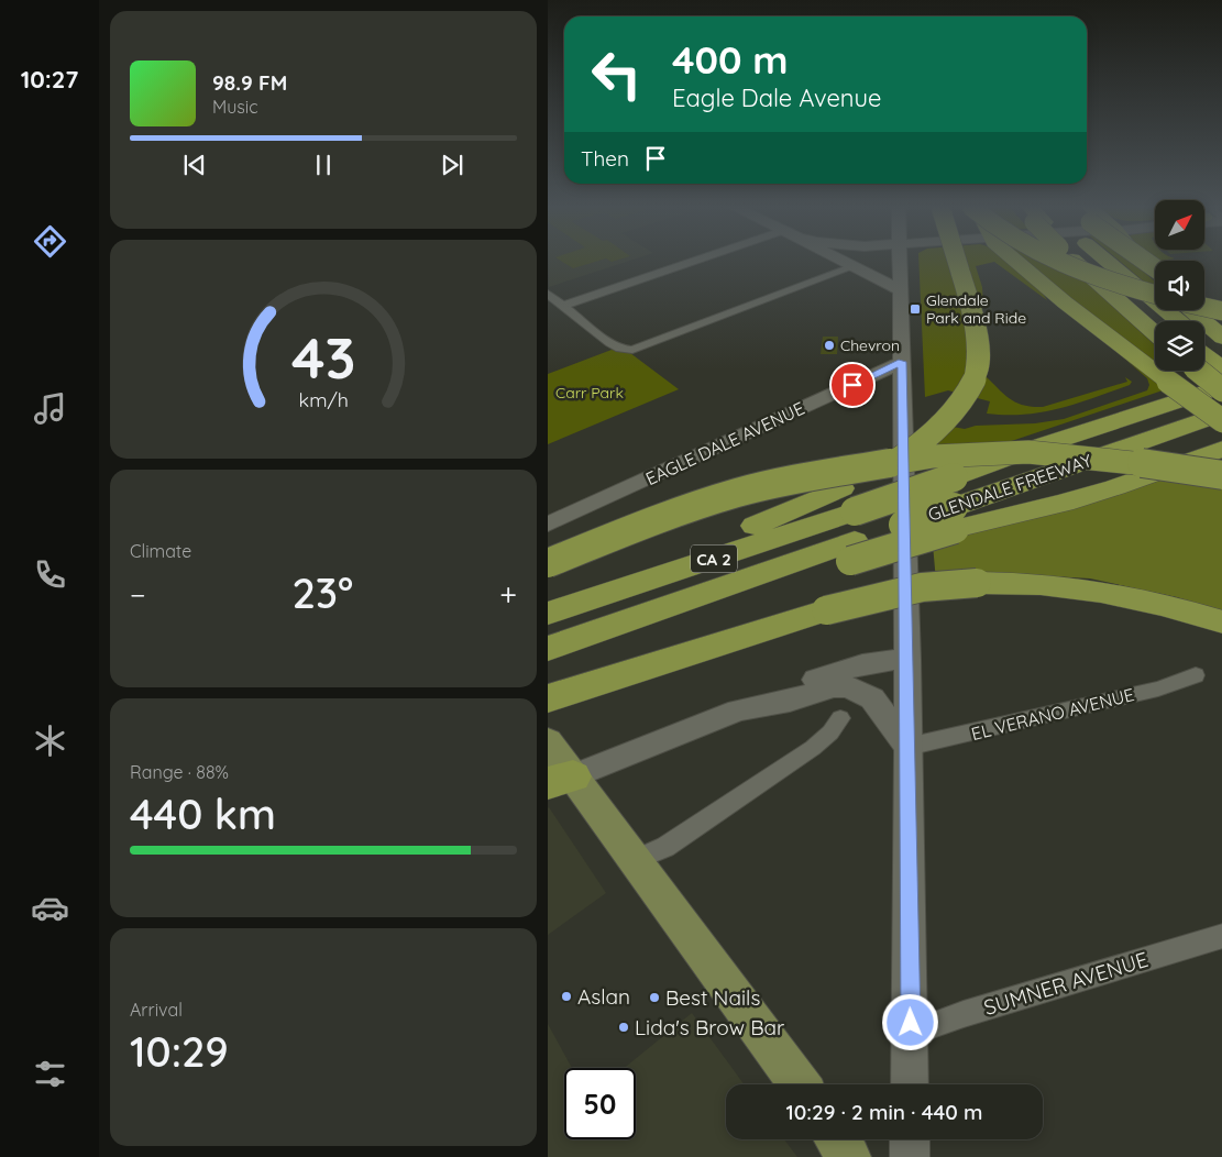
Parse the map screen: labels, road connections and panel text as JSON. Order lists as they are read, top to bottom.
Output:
{
  "streets": {
    "highway": ["GLENDALE FREEWAY", "CA 2"],
    "main road": ["EAGLE DALE AVENUE"],
    "street": ["EL VERANO AVENUE", "SUMNER AVENUE"]
  },
  "crossings": [
    ["GLENDALE FREEWAY", "CA 2"]
  ],
  "parks": ["Carr Park"],
  "places": {
    "transit": ["Glendale Park and Ride"],
    "other": [
      "Chevron",
      "Aslan",
      "Best Nails",
      "Lida's Brow Bar"
    ]
  },
  "north": "top right",
  "page": {
    "tabs": "10:27",
    "turn": ["400 m", "Eagle Dale Avenue"],
    "song": ["98.9 FM", "Music"],
    "then": "Then",
    "tile": [
      "Climate",
      ["Range · 88%", "440 km"],
      ["Arrival", "10:29"]
    ],
    "heat": ["−", "23°", "+"],
    "limit": "50",
    "trip": "10:29 · 2 min · 440 m",
    "gauge": ["43", "km/h"]
  }
}
